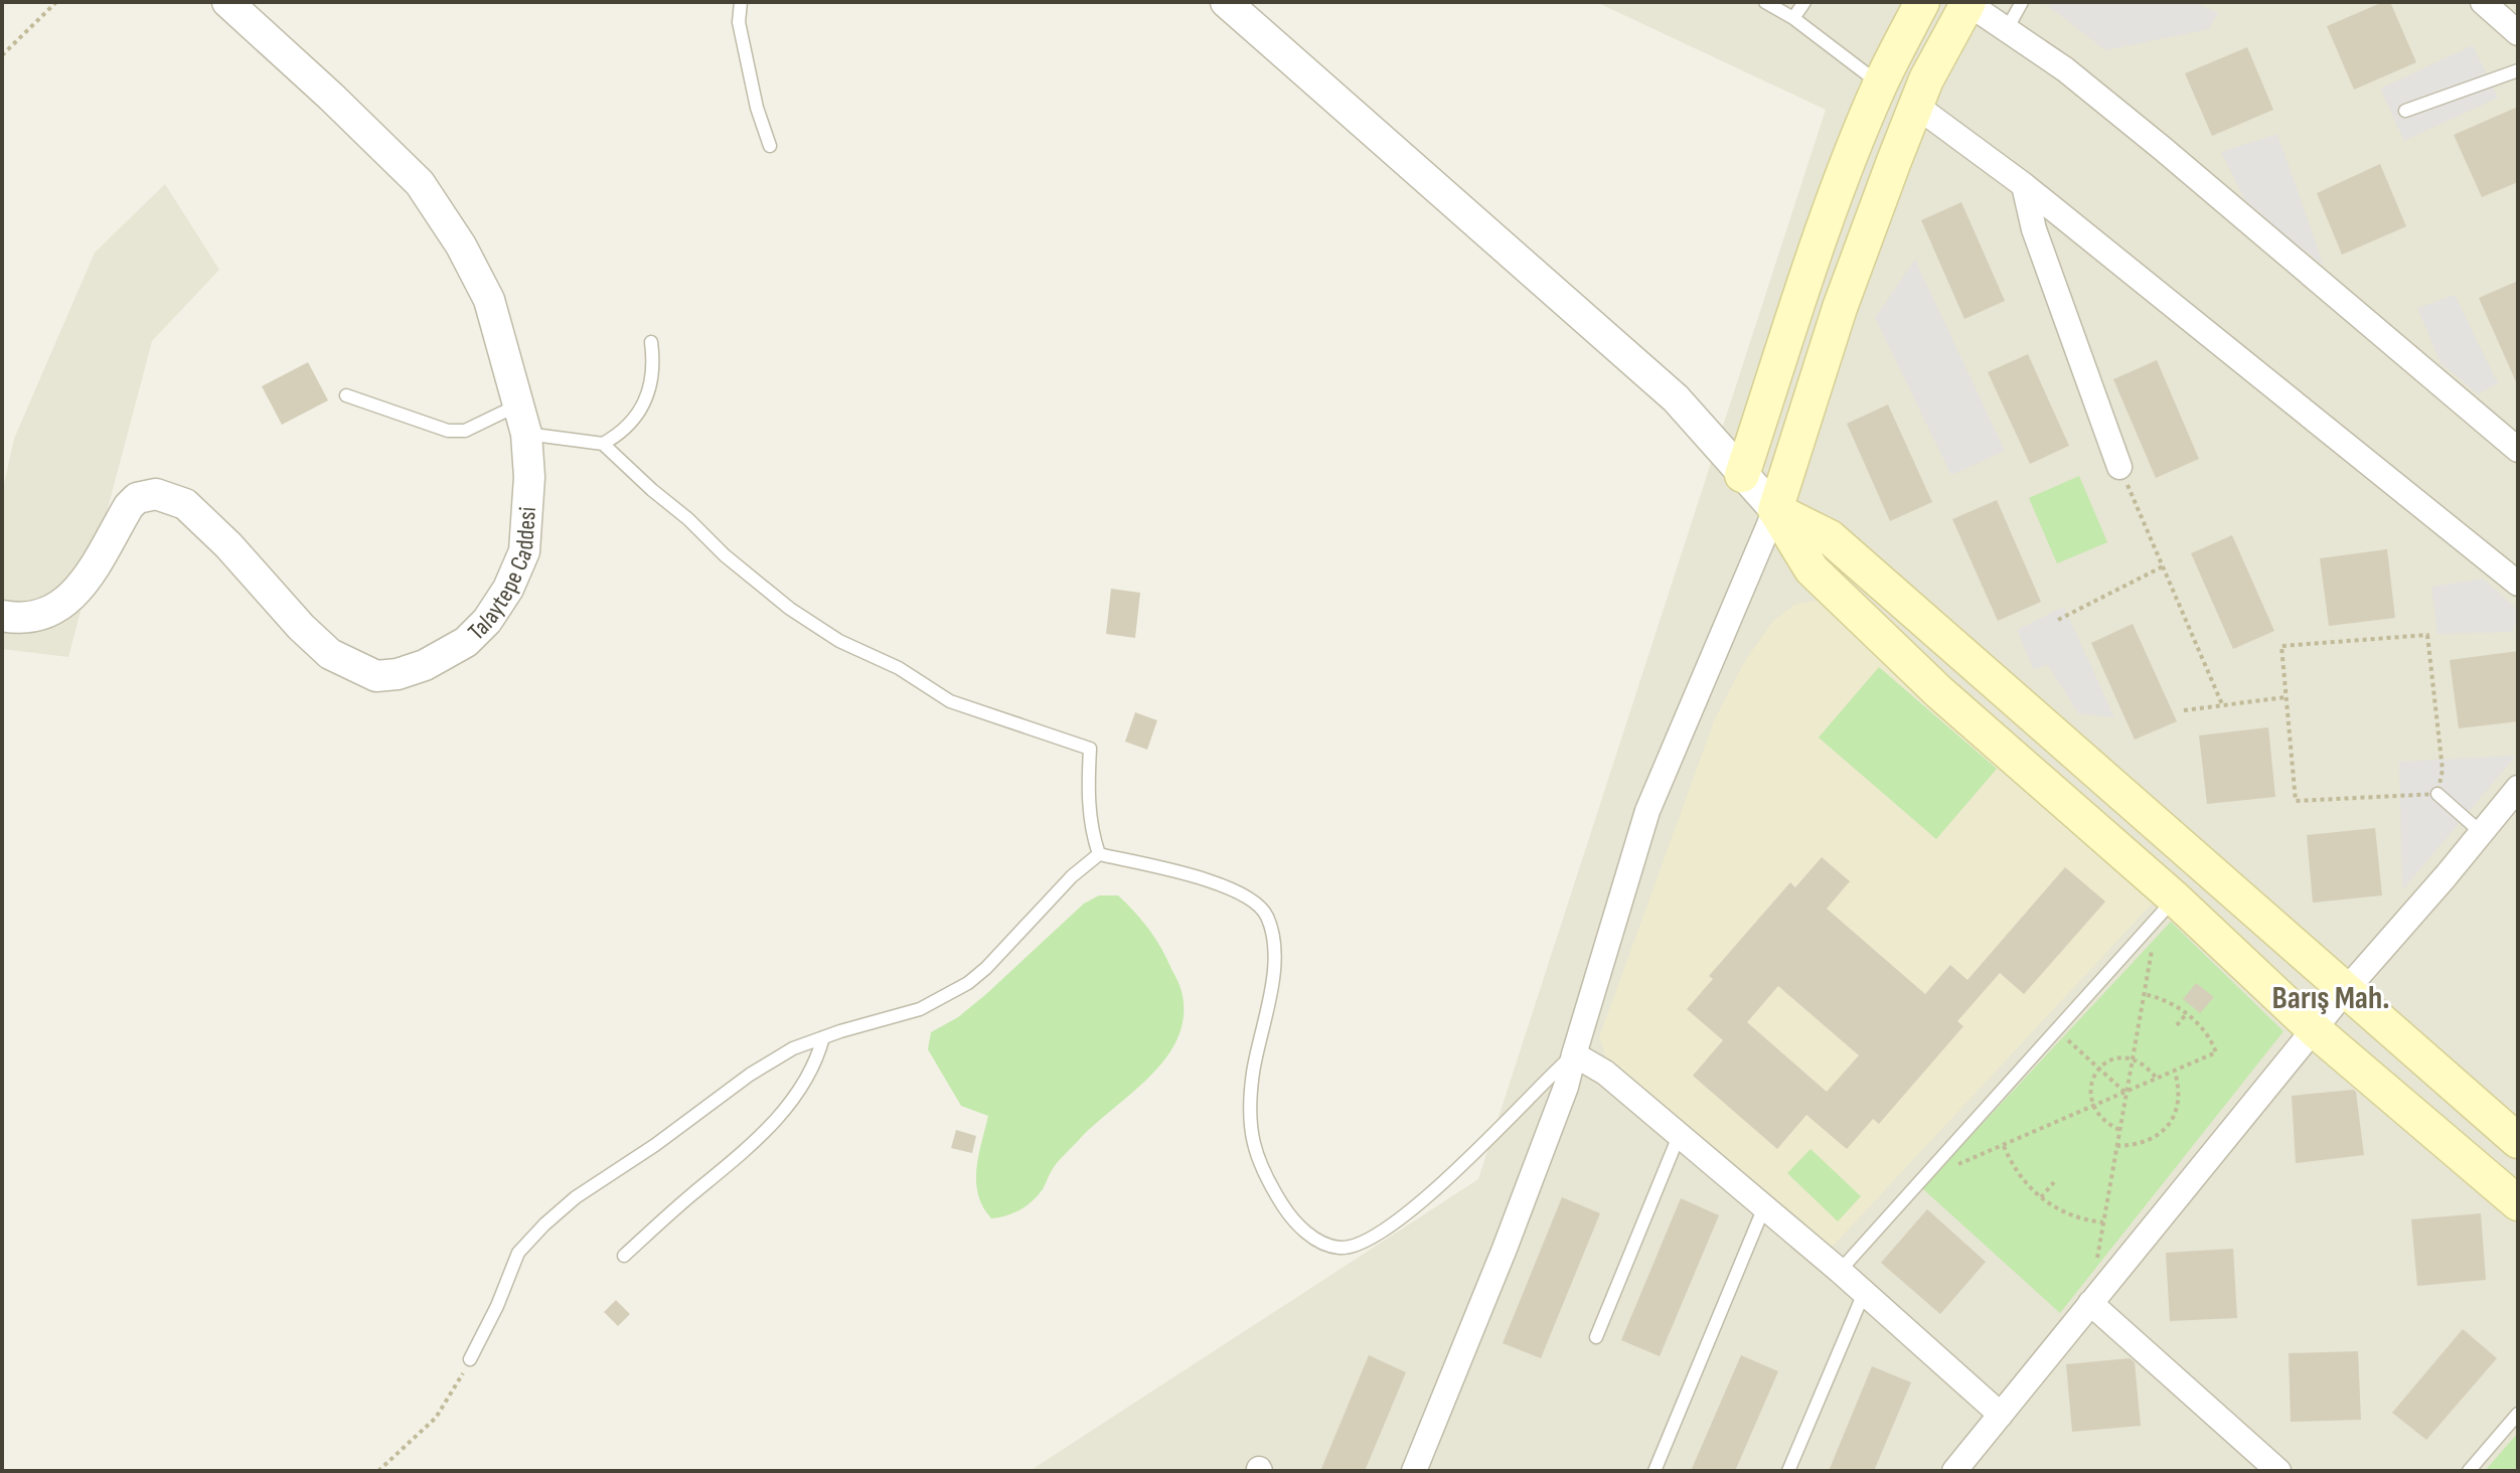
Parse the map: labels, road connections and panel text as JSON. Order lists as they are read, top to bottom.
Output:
{
  "streets": {
    "street": ["Talaytepe Caddesi"]
  },
  "districts": ["Barış Mah."]
}
